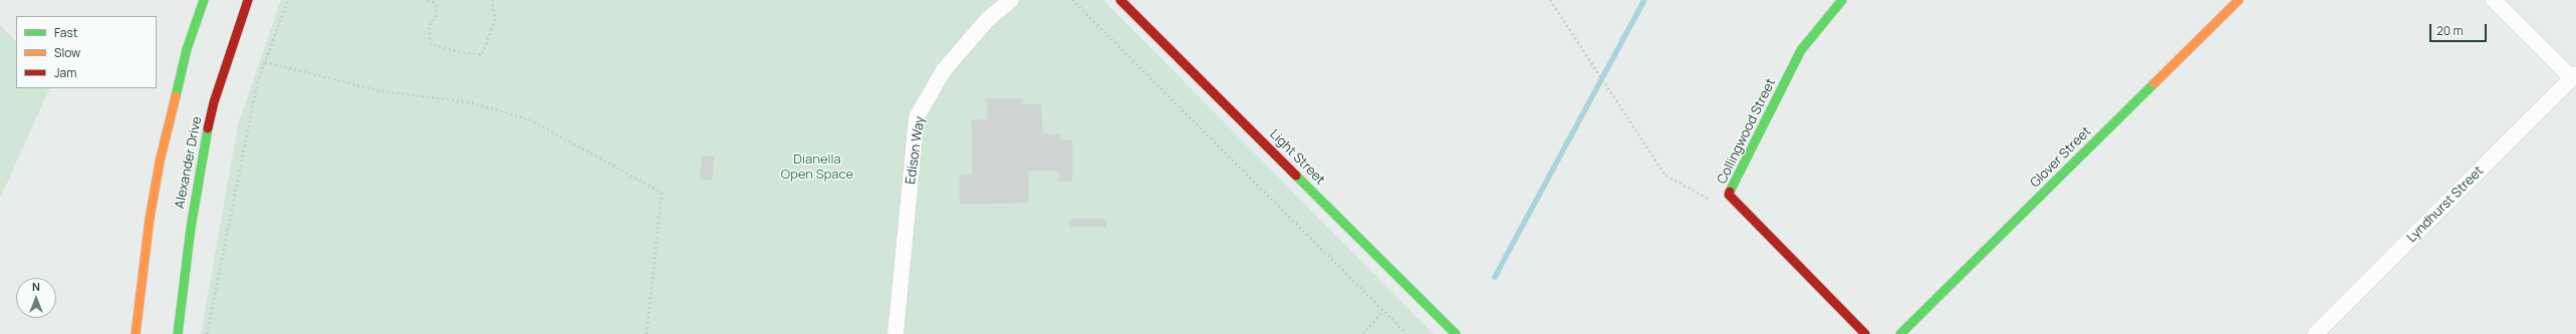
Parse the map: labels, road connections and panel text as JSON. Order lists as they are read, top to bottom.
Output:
{
  "streets": {
    "street": [
      "Collingwood Street",
      "Edison Way",
      "Light Street",
      "Glover Street",
      "Alexander Drive",
      "Lyndhurst Street"
    ]
  },
  "parks": ["Dianella Open Space"],
  "legend": ["Fast", "Slow", "Jam"],
  "scale_bar": "20 m",
  "north": "top"
}
